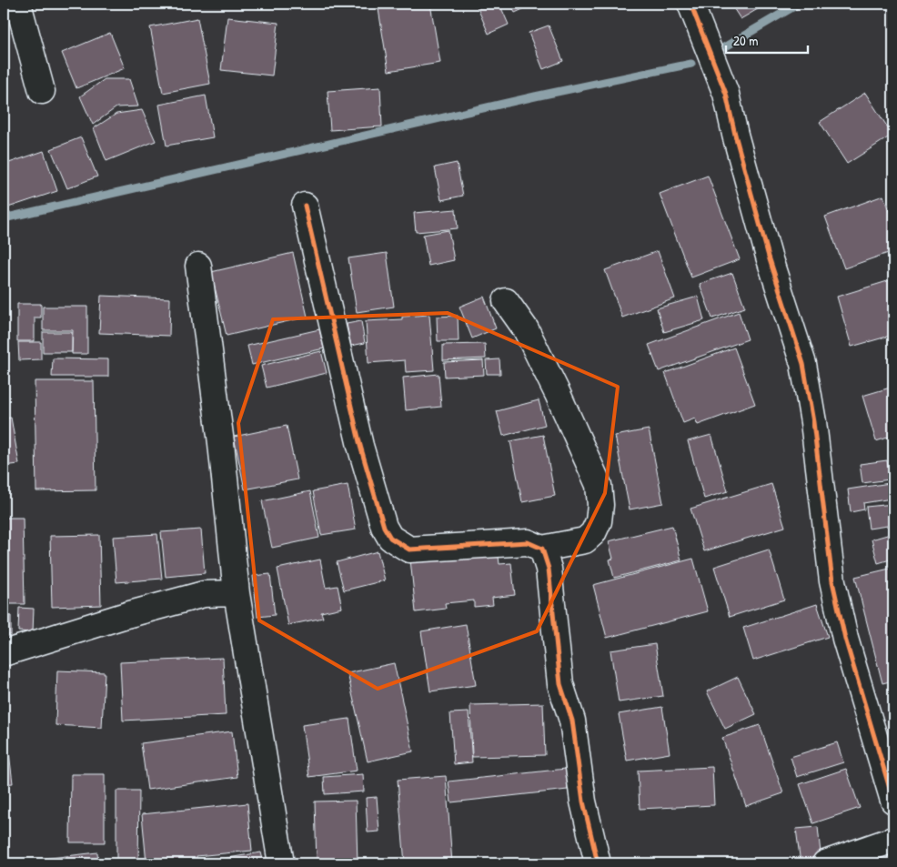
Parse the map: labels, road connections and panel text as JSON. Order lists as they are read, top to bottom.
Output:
{
  "scale_bar": "20 m"
}
